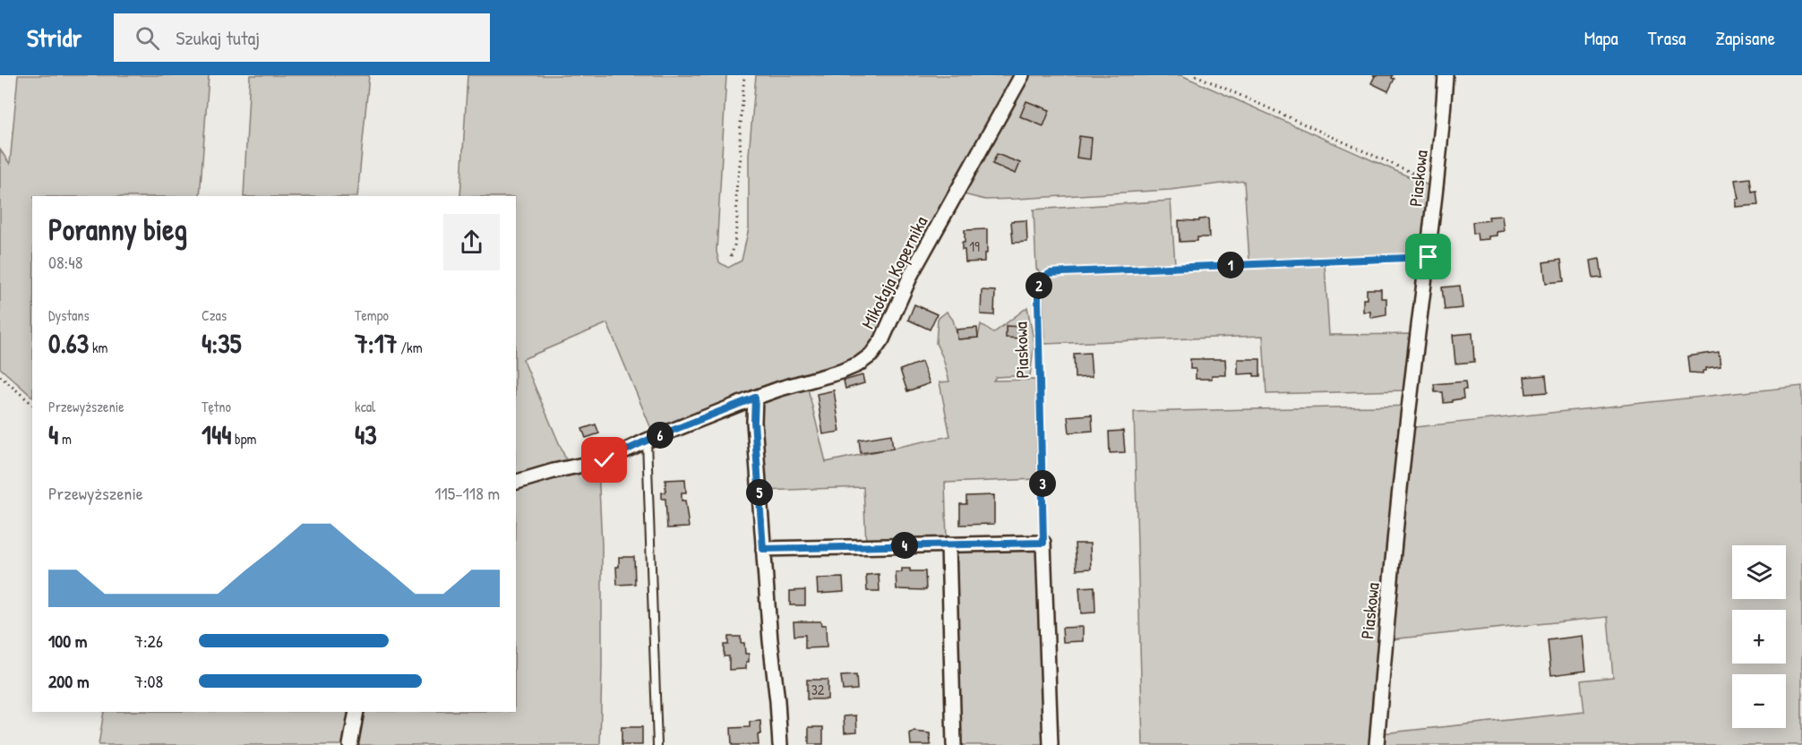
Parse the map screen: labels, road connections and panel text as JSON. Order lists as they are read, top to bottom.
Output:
{
  "streets": {
    "street": ["Piaskowa", "Mikołaja Kopernika"]
  },
  "house_numbers": ["19", "32"],
  "page": {
    "header": "Stridr",
    "search": "Szukaj tutaj",
    "nav": ["Mapa", "Trasa", "Zapisane"],
    "heading": ["Poranny bieg", "08:48"],
    "pins": [
      "1",
      "2",
      "6",
      "3",
      "5",
      "4"
    ],
    "stats": [
      ["Dystans", "0.63 km"],
      ["Czas", "4:35"],
      ["Tempo", "7:17 /km"],
      ["Przewyższenie", "4 m"],
      ["Tętno", "144 bpm"],
      ["kcal", "43"]
    ],
    "chart": ["Przewyższenie", "115–118 m"],
    "map_buttons": ["+", "−"],
    "list": [
      {
        "name": "100 m",
        "note": "7:26"
      },
      {
        "name": "200 m",
        "note": "7:08"
      }
    ]
  }
}
